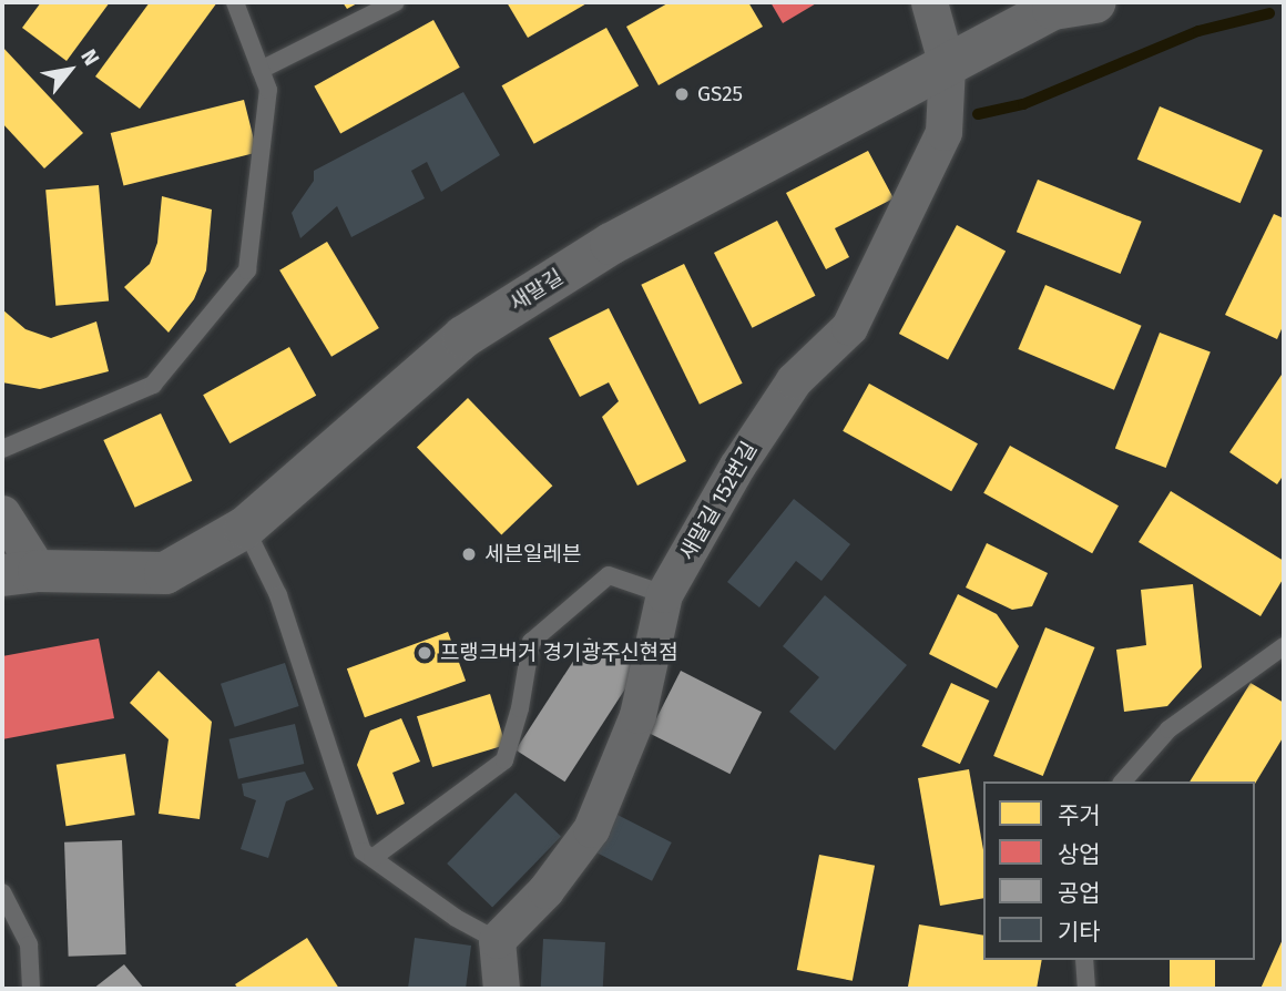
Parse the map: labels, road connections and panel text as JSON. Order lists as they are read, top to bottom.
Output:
{
  "streets": {
    "street": ["새말길", "새말길 152번길"]
  },
  "crossings": [
    ["새말길", "새말길 152번길"]
  ],
  "places": ["GS25", "세븐일레븐", "프랭크버거 경기광주신현점"],
  "legend": [
    "주거",
    "상업",
    "공업",
    "기타"
  ],
  "north": "top right"
}
